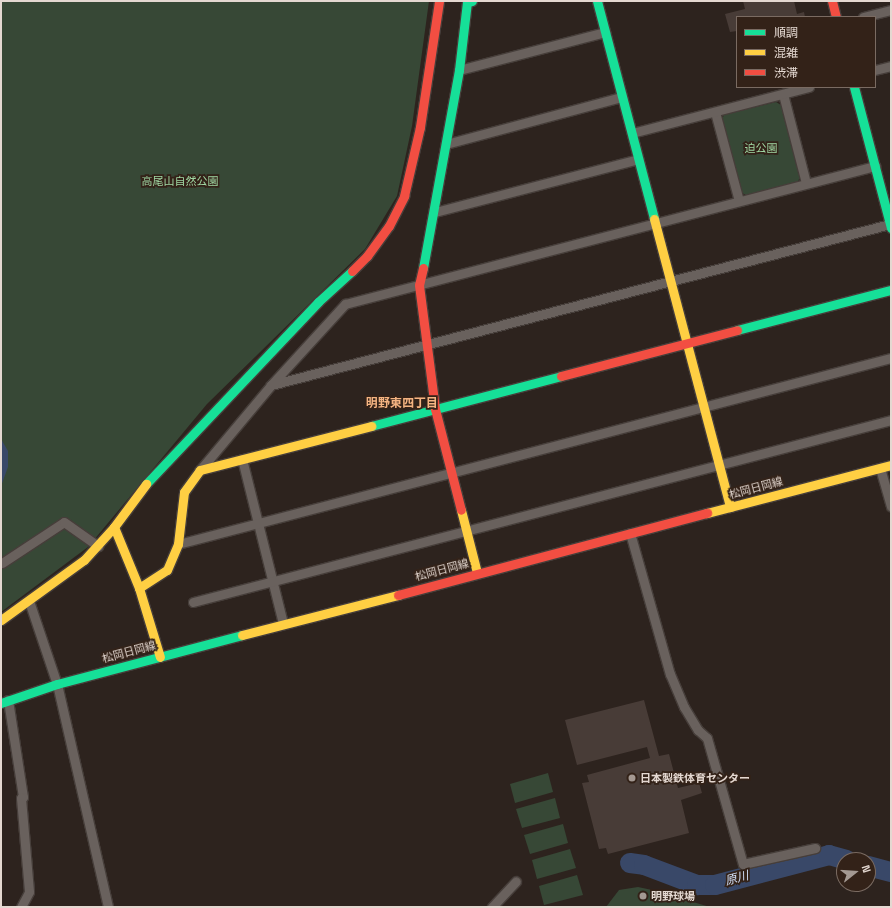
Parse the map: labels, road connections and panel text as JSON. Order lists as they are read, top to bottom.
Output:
{
  "streets": {
    "street": ["松岡日岡線"]
  },
  "districts": ["明野東四丁目"],
  "water": ["原川"],
  "parks": ["迫公園", "高尾山自然公園"],
  "places": ["日本製鉄体育センター", "明野球場"],
  "legend": ["順調", "混雑", "渋滞"],
  "north": "right"
}
